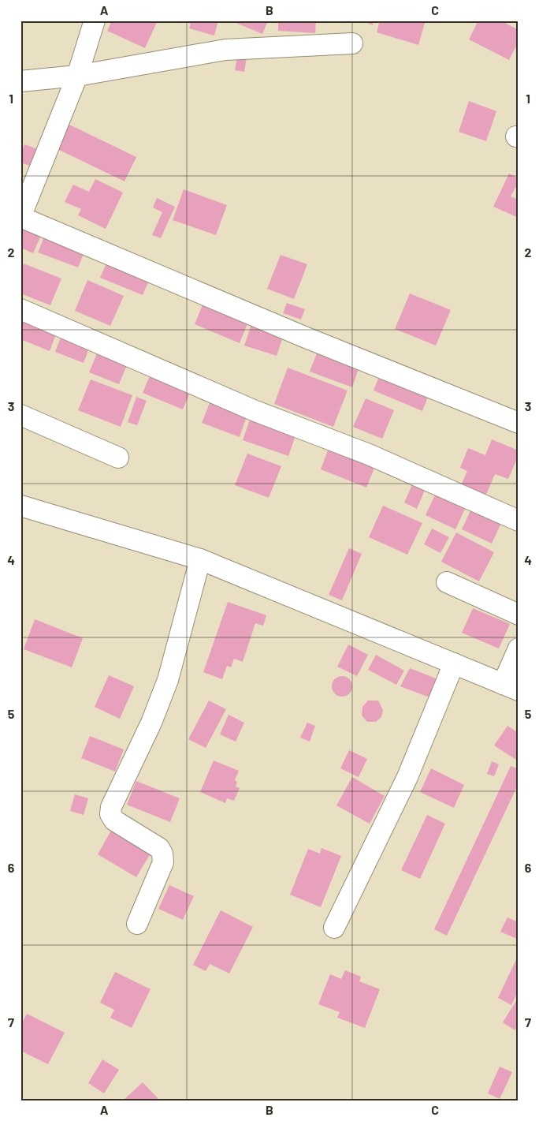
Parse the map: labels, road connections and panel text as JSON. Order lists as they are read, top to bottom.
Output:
{
  "grid": {
    "columns": ["A", "B", "C"],
    "rows": [
      "1",
      "2",
      "3",
      "4",
      "5",
      "6",
      "7"
    ]
  }
}
